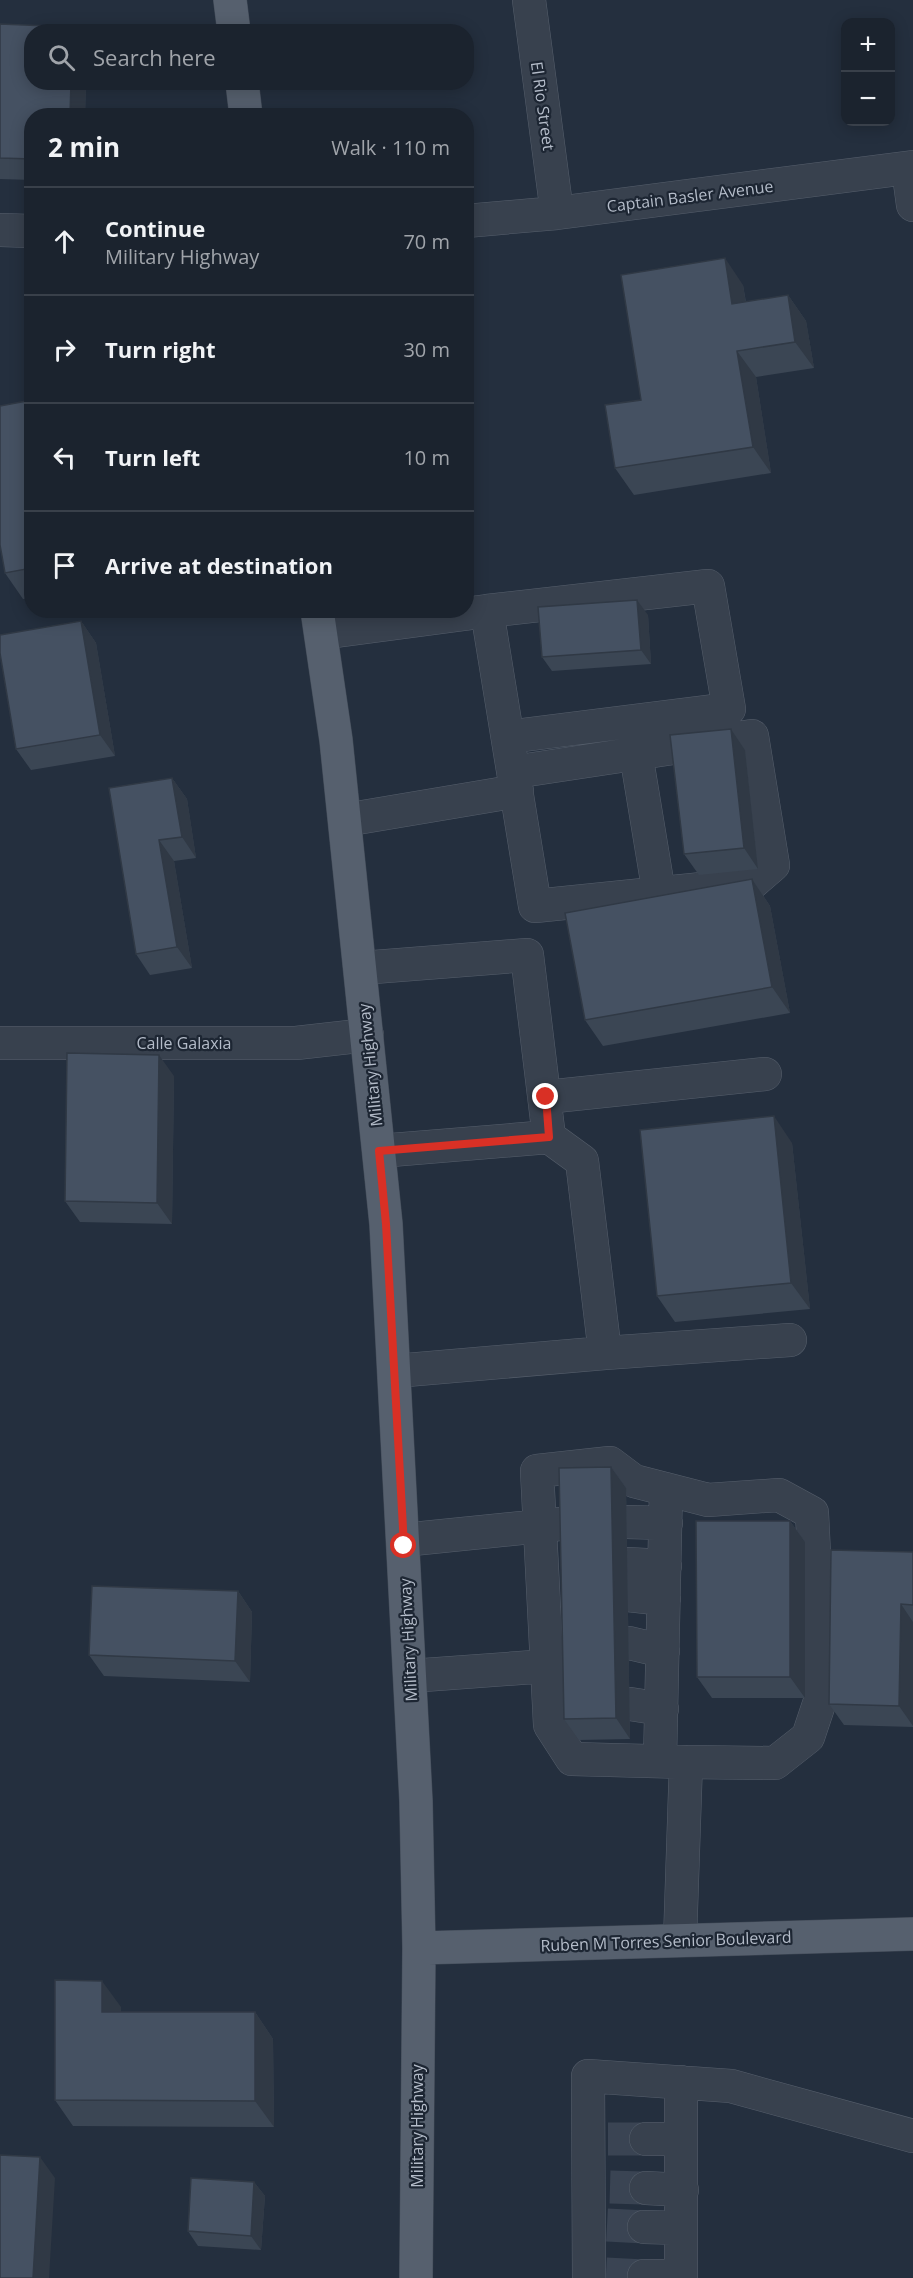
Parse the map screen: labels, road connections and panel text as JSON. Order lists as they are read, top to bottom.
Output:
{
  "streets": {
    "main road": ["Military Highway", "Ruben M Torres Senior Boulevard"],
    "street": ["El Rio Street", "Captain Basler Avenue", "Calle Galaxia"]
  },
  "crossings": [
    ["El Rio Street", "Captain Basler Avenue"],
    ["Calle Galaxia", "Military Highway"],
    ["Military Highway", "Ruben M Torres Senior Boulevard"]
  ],
  "page": {
    "map_buttons": ["+", "−"],
    "search": "Search here",
    "heading": ["2 min", "Walk · 110 m"],
    "list": [
      ["Continue", "Military Highway", "70 m"],
      ["Turn right", "30 m"],
      ["Turn left", "10 m"],
      "Arrive at destination"
    ]
  }
}
